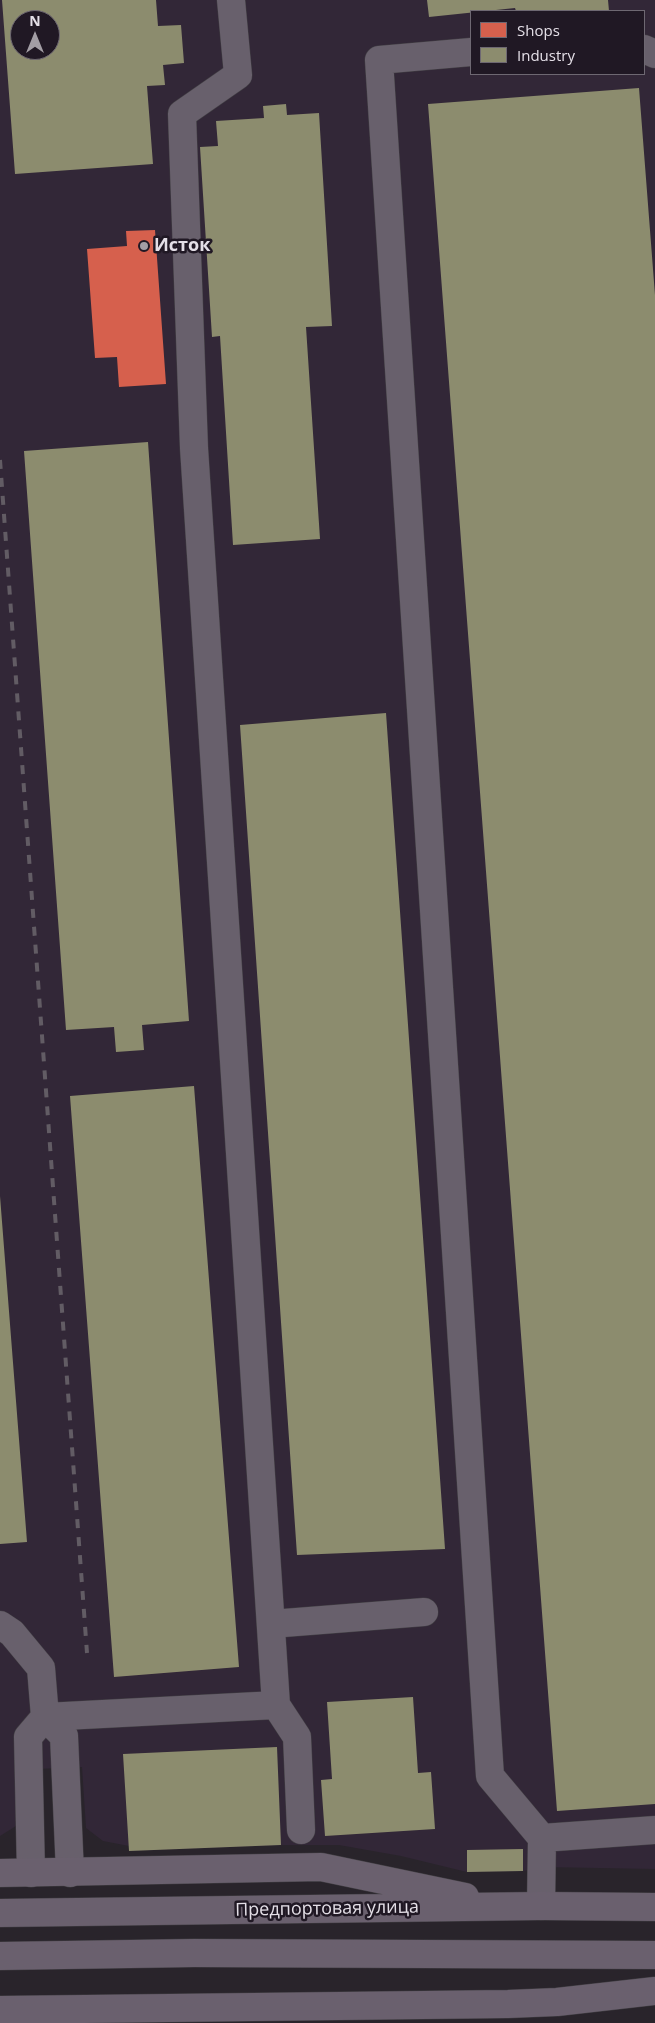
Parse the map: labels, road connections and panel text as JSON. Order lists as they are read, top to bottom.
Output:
{
  "streets": {
    "main road": ["Предпортовая улица"]
  },
  "places": ["Исток"],
  "legend": ["Shops", "Industry"],
  "north": "top"
}
